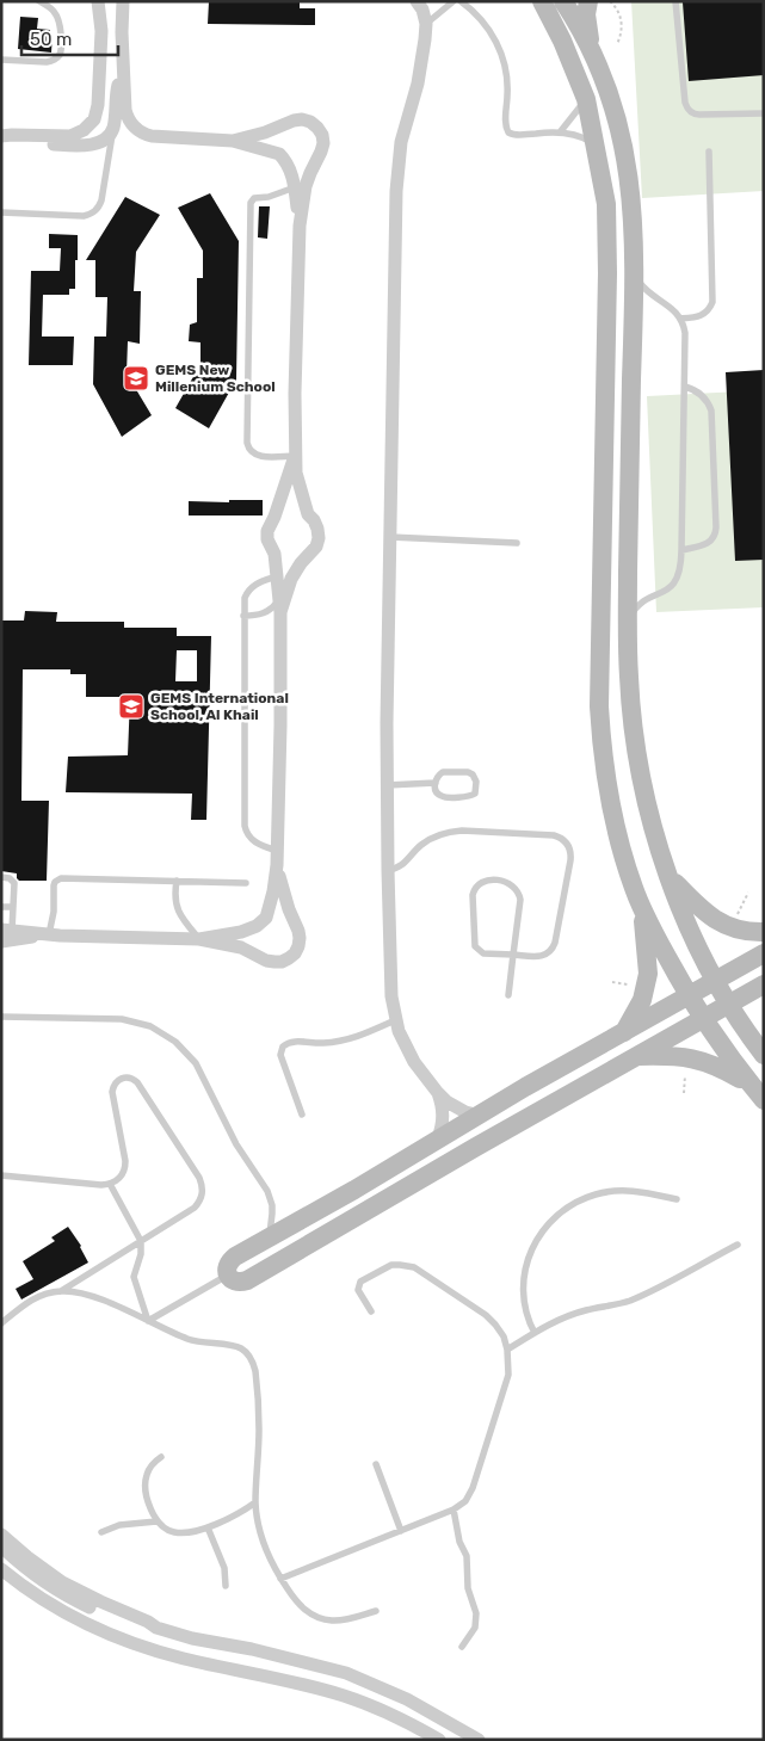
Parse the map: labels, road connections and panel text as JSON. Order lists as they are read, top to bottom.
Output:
{
  "places": {
    "school or university": ["GEMS New Millenium School", "GEMS International School, Al Khail"]
  },
  "scale_bar": "50 m"
}
